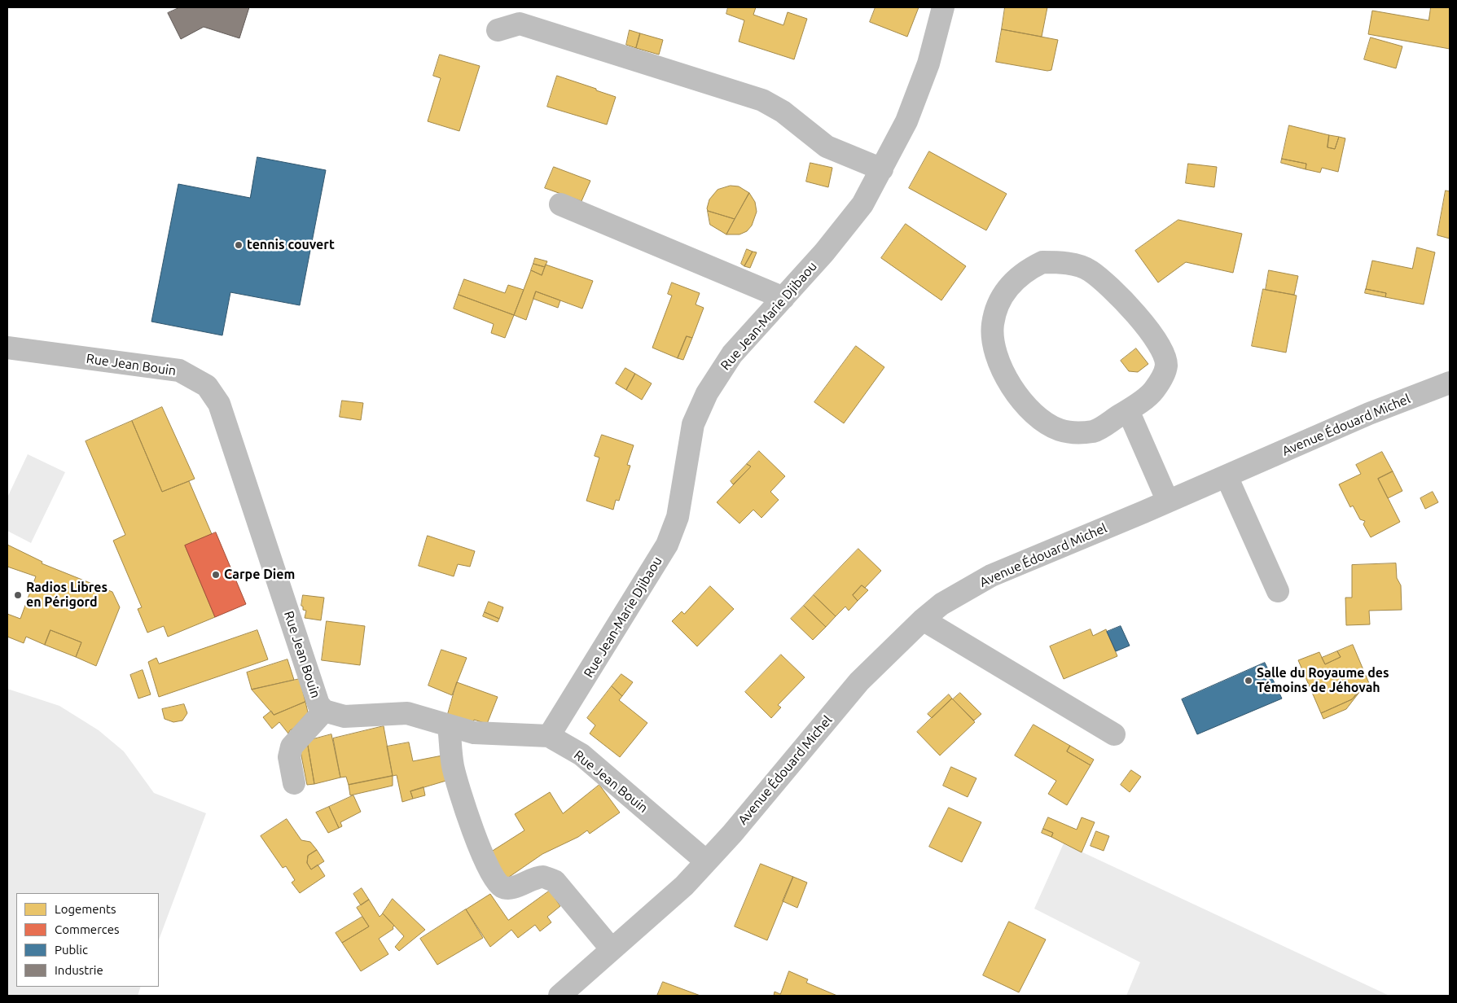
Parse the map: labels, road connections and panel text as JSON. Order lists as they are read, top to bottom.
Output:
{
  "streets": {
    "street": ["Rue Jean-Marie Djibaou", "Rue Jean Bouin", "Avenue Édouard Michel"]
  },
  "crossings": [
    ["Rue Jean-Marie Djibaou", "Rue Jean Bouin"],
    ["Rue Jean Bouin", "Avenue Édouard Michel"]
  ],
  "places": [
    "tennis couvert",
    "Carpe Diem",
    "Radios Libres en Périgord",
    "Salle du Royaume des Témoins de Jéhovah"
  ],
  "legend": [
    "Logements",
    "Commerces",
    "Public",
    "Industrie"
  ]
}
